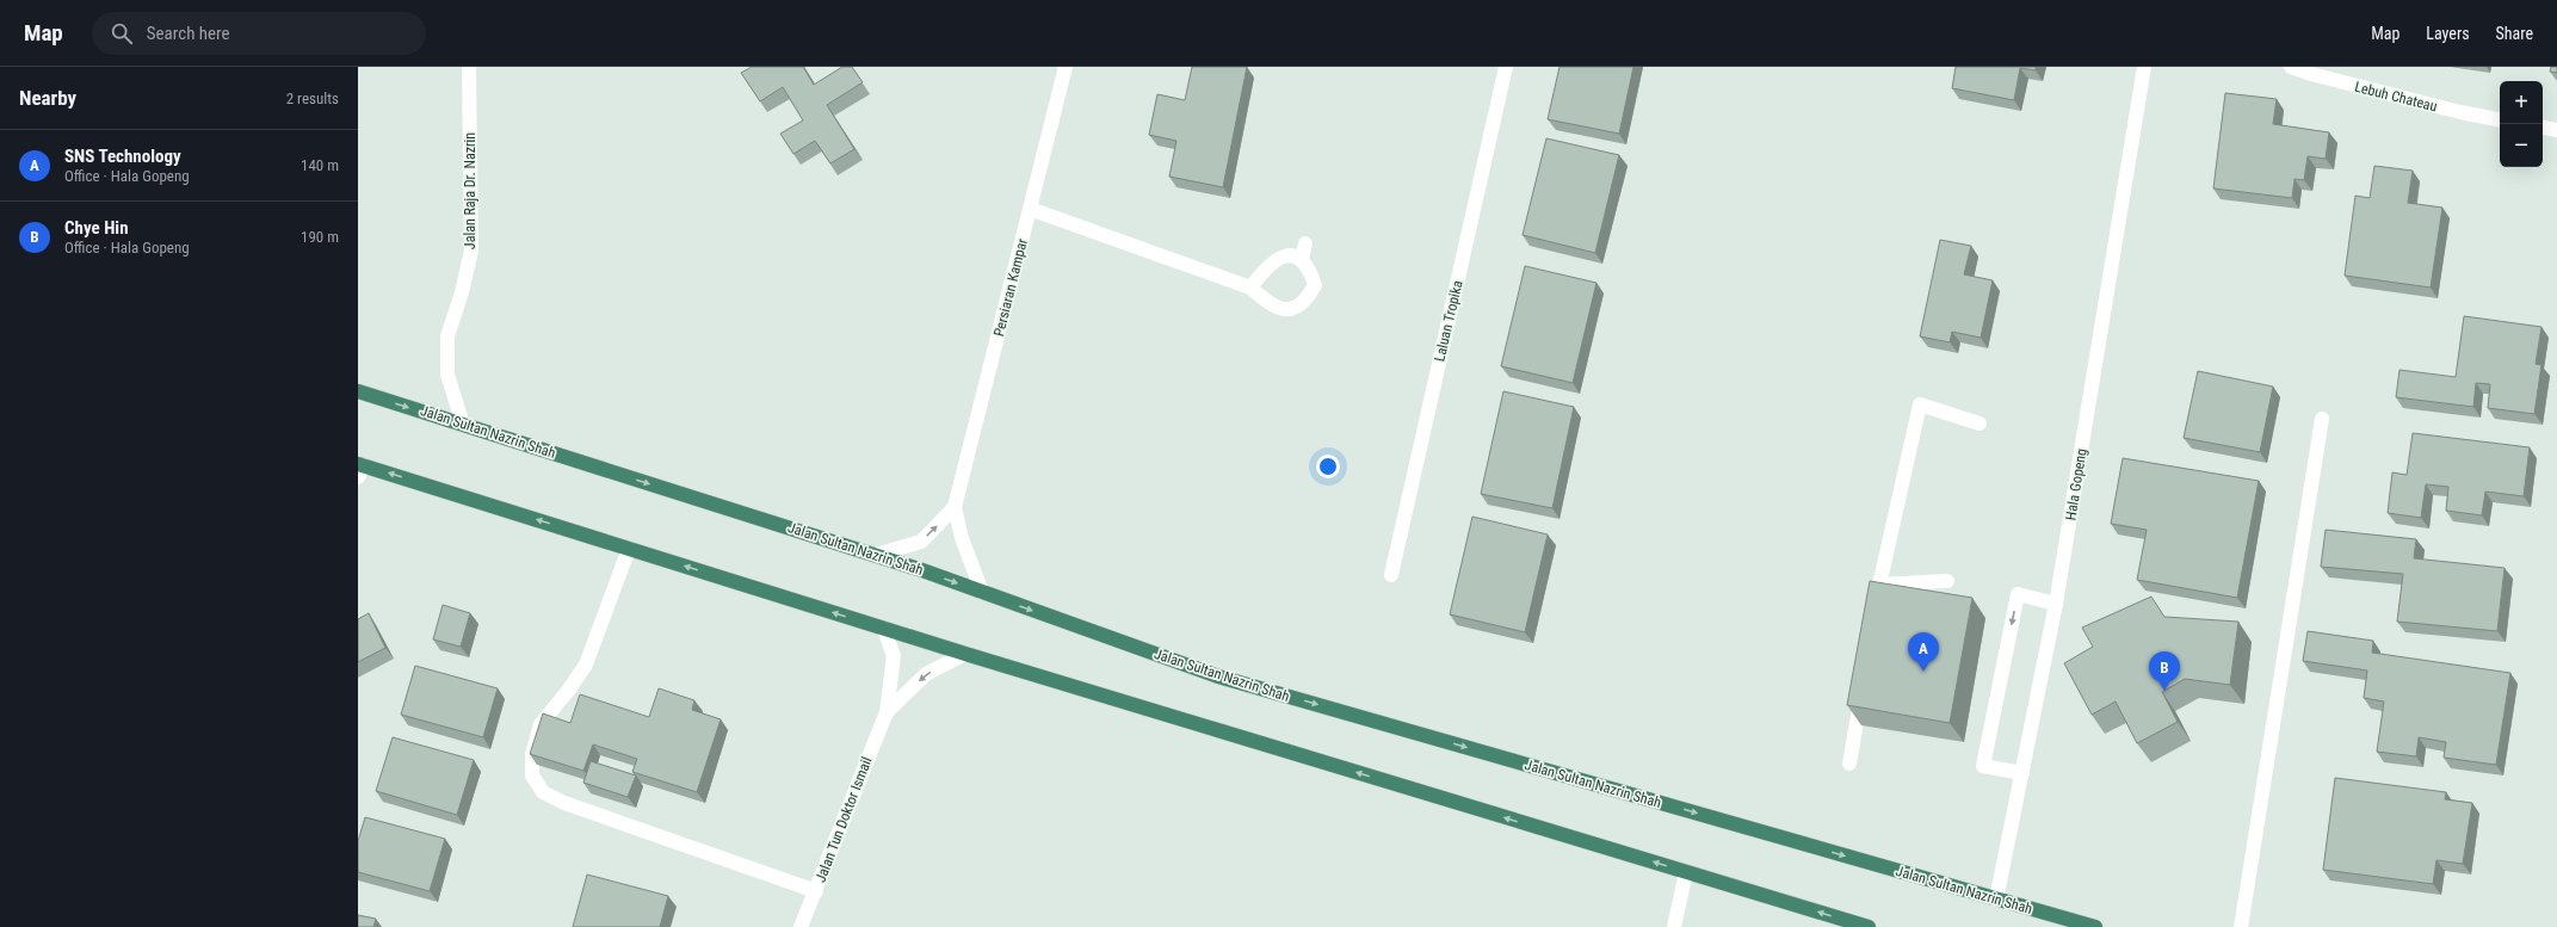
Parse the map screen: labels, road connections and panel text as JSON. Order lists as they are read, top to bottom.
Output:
{
  "streets": {
    "highway": ["Jalan Sultan Nazrin Shah"],
    "street": [
      "Lebuh Chateau",
      "Jalan Raja Dr. Nazrin",
      "Persiaran Kampar",
      "Laluan Tropika",
      "Hala Gopeng",
      "Jalan Tun Doktor Ismail"
    ]
  },
  "crossings": [
    ["Jalan Raja Dr. Nazrin", "Jalan Sultan Nazrin Shah"],
    ["Persiaran Kampar", "Jalan Sultan Nazrin Shah"],
    ["Jalan Sultan Nazrin Shah", "Hala Gopeng"]
  ],
  "page": {
    "header": "Map",
    "search": "Search here",
    "nav": ["Map", "Layers", "Share"],
    "heading": ["Nearby", "2 results"],
    "map_buttons": ["+", "−"],
    "list": [
      {
        "mark": "A",
        "name": "SNS Technology",
        "note": "Office · Hala Gopeng",
        "value": "140 m"
      },
      {
        "mark": "B",
        "name": "Chye Hin",
        "note": "Office · Hala Gopeng",
        "value": "190 m"
      }
    ],
    "pins": ["A", "B"]
  }
}
